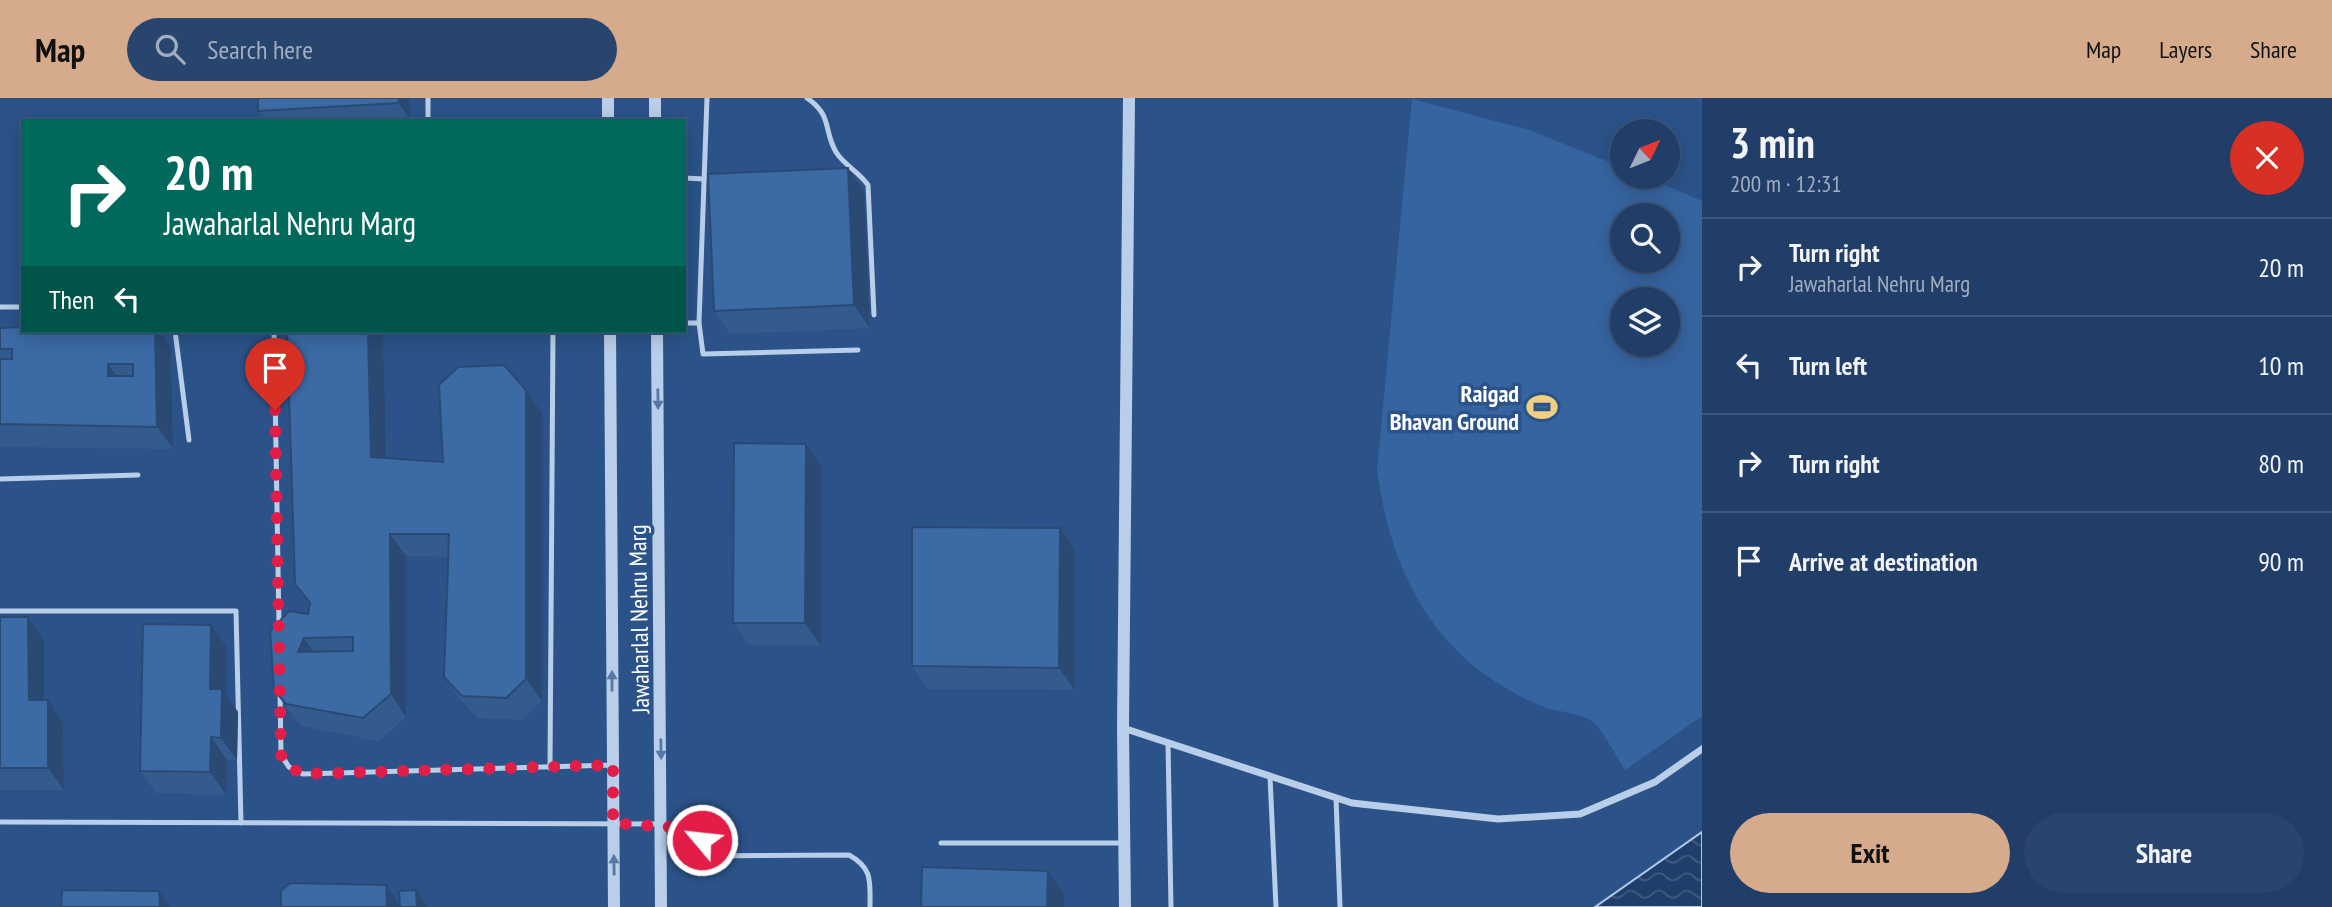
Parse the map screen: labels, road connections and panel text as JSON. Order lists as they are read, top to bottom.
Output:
{
  "streets": {
    "street": ["Jawaharlal Nehru Marg"]
  },
  "places": {
    "sports": ["Raigad Bhavan Ground"]
  },
  "north": "top right",
  "page": {
    "header": "Map",
    "search": "Search here",
    "nav": ["Map", "Layers", "Share"],
    "heading": ["3 min", "200 m · 12:31"],
    "turn": ["20 m", "Jawaharlal Nehru Marg"],
    "list": [
      {
        "name": "Turn right",
        "note": "Jawaharlal Nehru Marg",
        "value": "20 m"
      },
      {
        "name": "Turn left",
        "value": "10 m"
      },
      {
        "name": "Turn right",
        "value": "80 m"
      },
      {
        "name": "Arrive at destination",
        "value": "90 m"
      }
    ],
    "then": "Then",
    "buttons": ["Exit", "Share"]
  }
}
